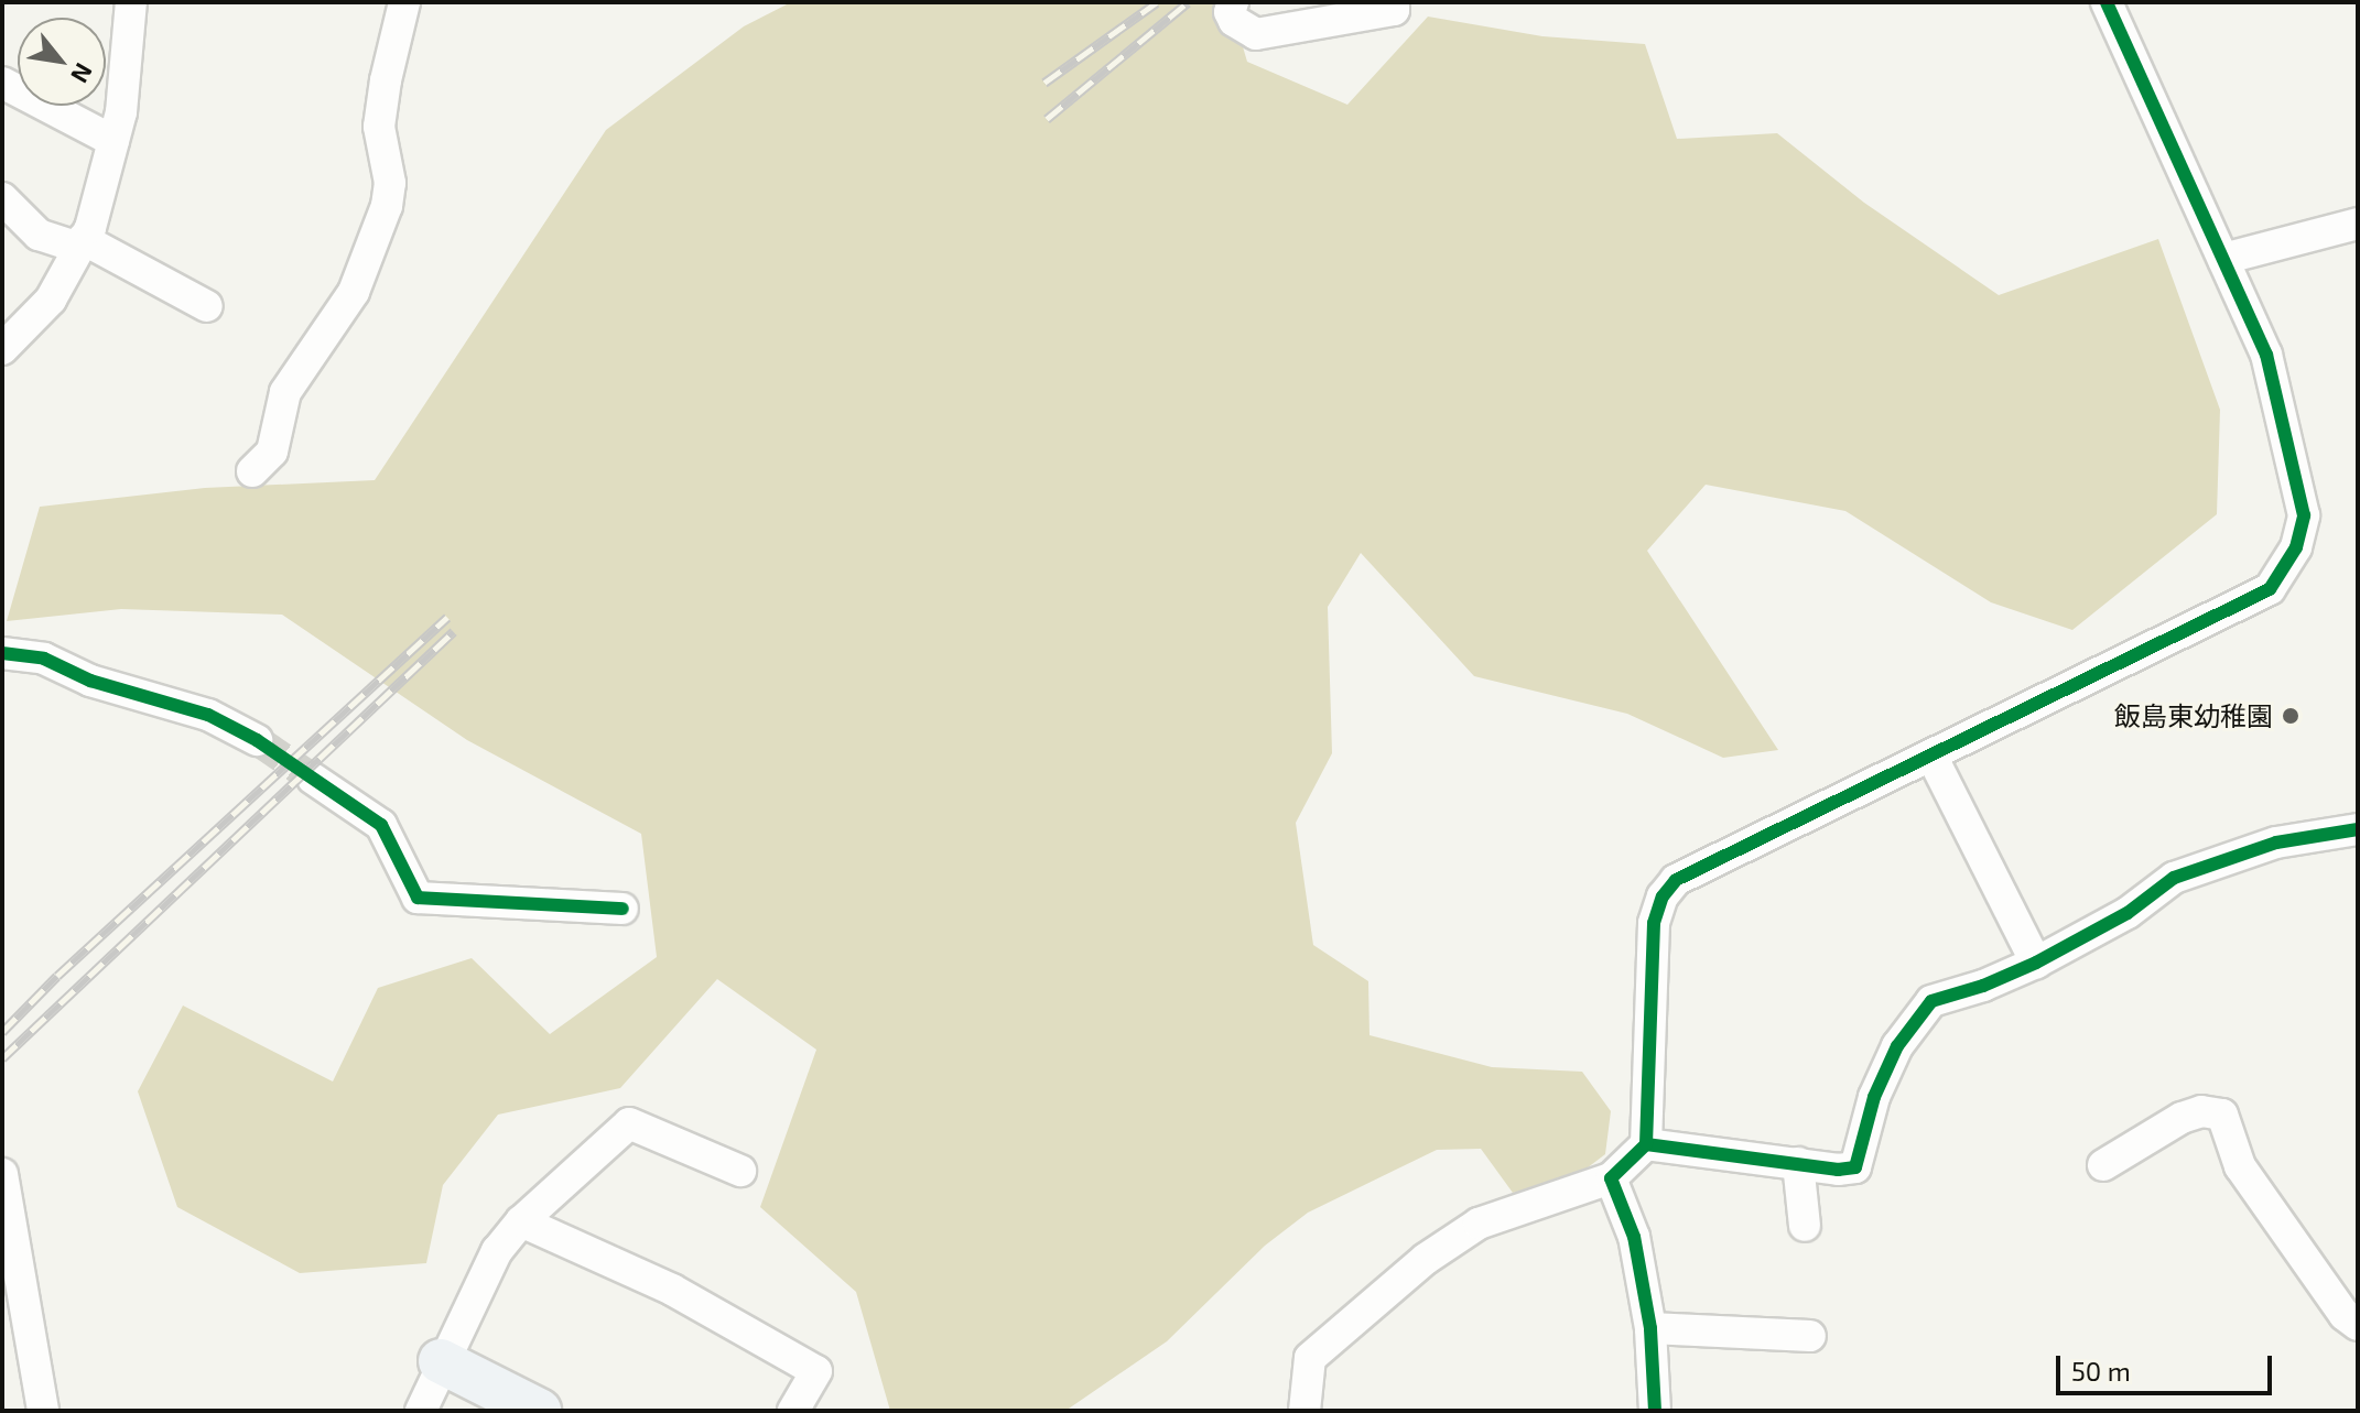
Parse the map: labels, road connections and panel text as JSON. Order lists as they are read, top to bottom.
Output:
{
  "places": ["飯島東幼稚園"],
  "scale_bar": "50 m",
  "north": "bottom right"
}
